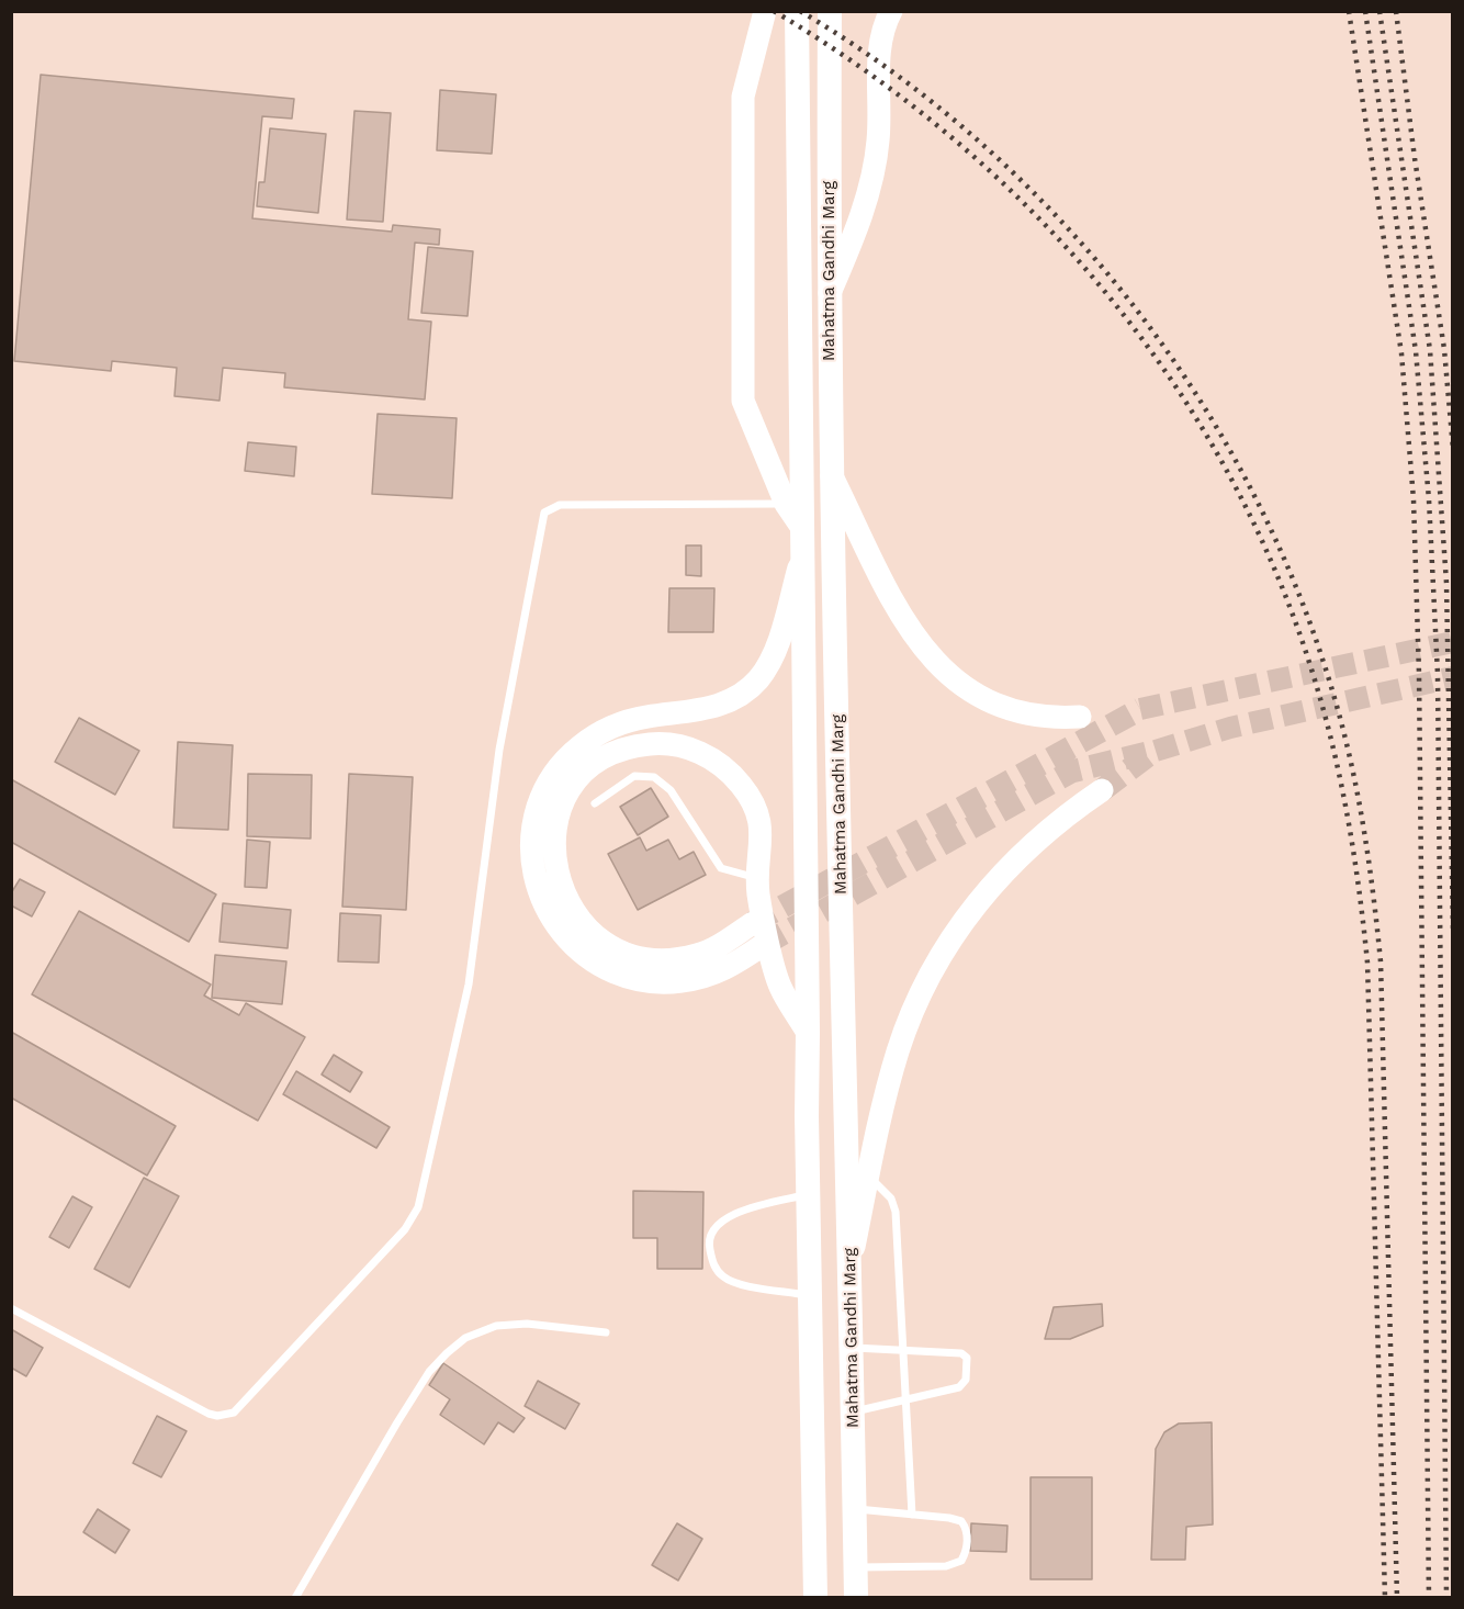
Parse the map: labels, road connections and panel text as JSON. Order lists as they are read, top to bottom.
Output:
{
  "streets": {
    "highway": ["Mahatma Gandhi Marg"]
  }
}
